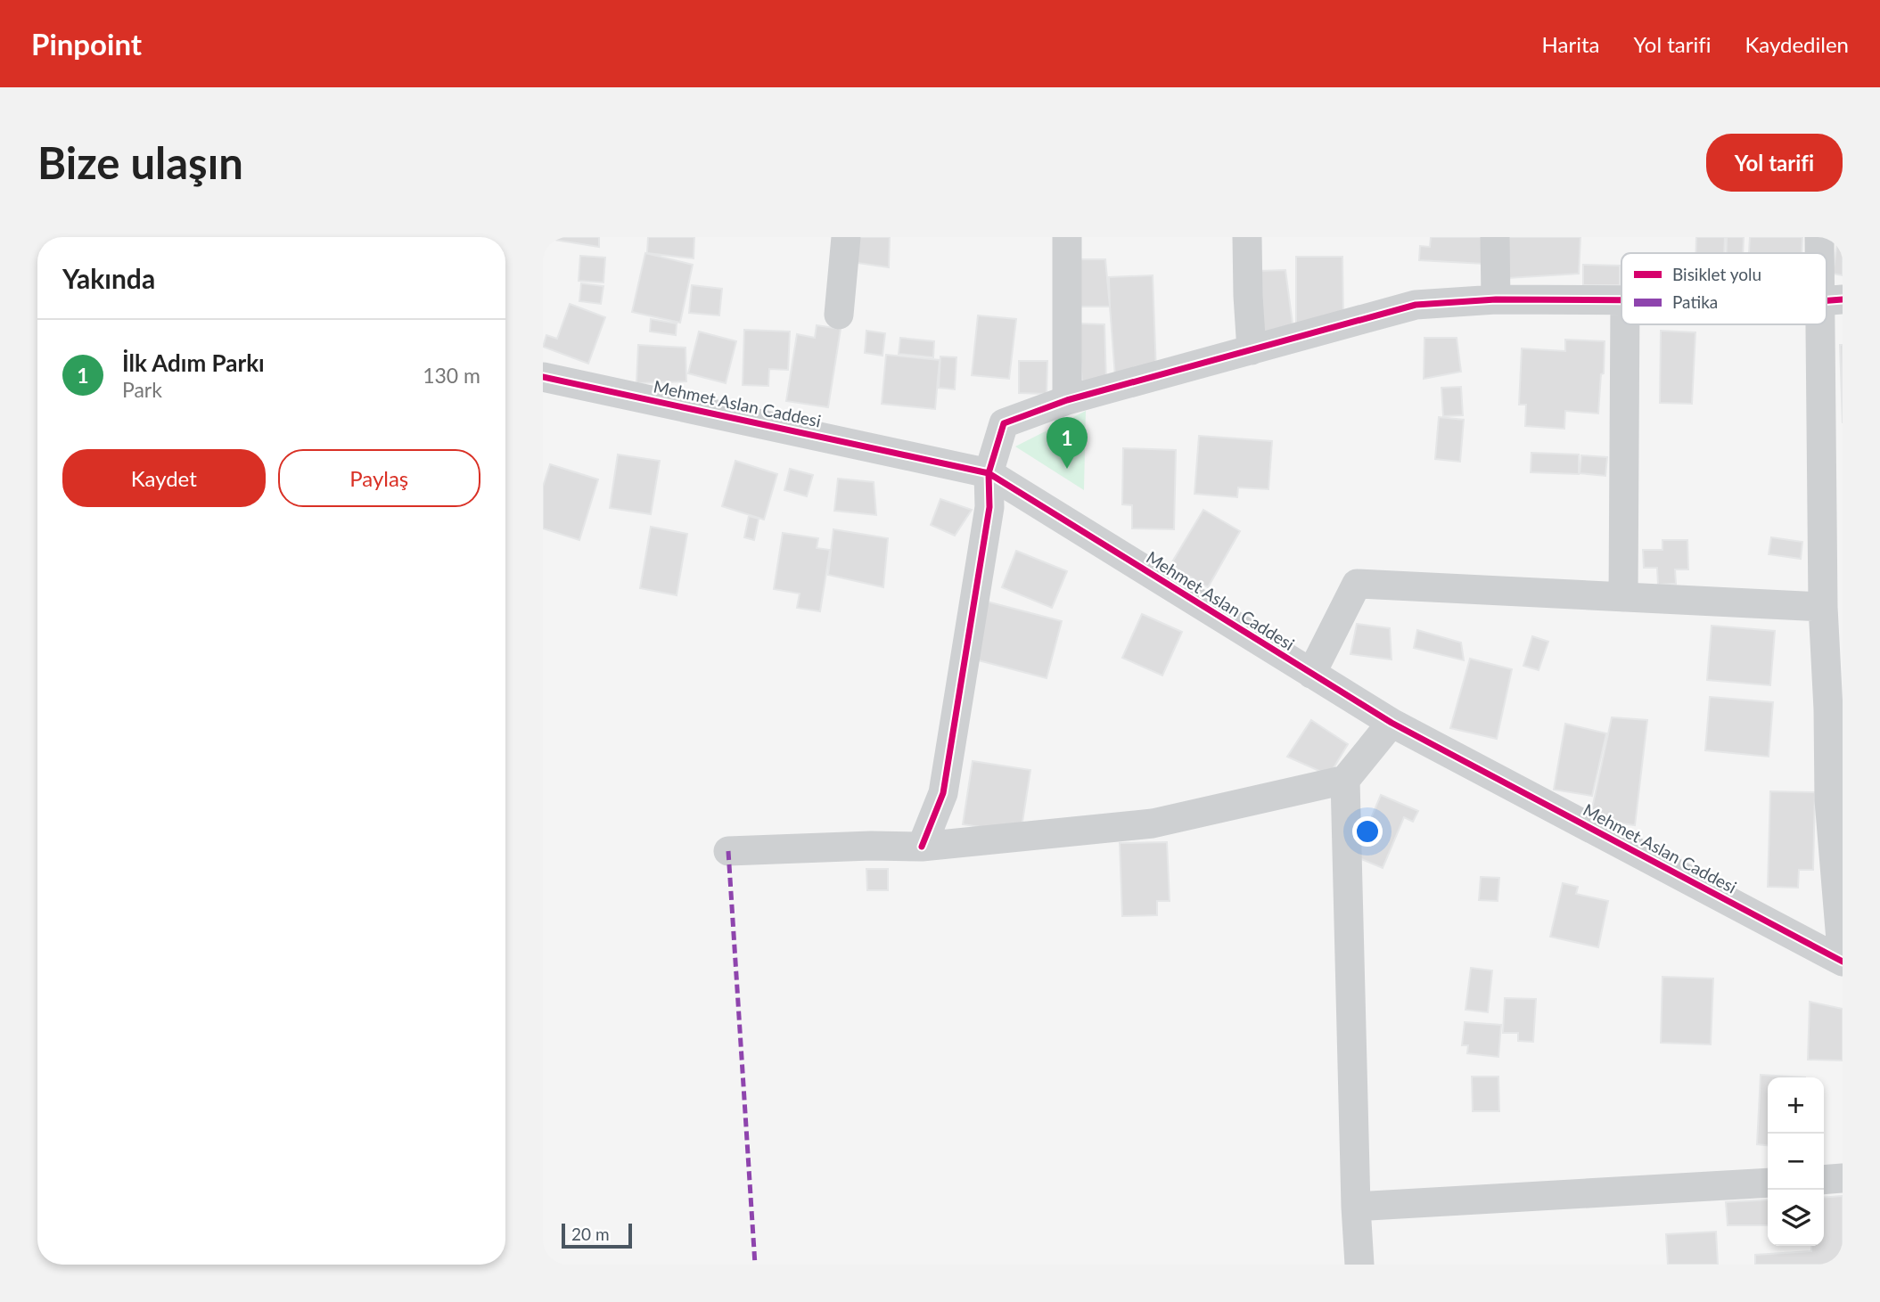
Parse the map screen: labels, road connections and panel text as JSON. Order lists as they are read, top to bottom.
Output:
{
  "streets": {
    "street": ["Mehmet Aslan Caddesi"]
  },
  "legend": ["Bisiklet yolu", "Patika"],
  "scale_bar": "20 m",
  "page": {
    "header": "Pinpoint",
    "nav": ["Harita", "Yol tarifi", "Kaydedilen"],
    "buttons": [
      "Yol tarifi",
      ["Kaydet", "Paylaş"]
    ],
    "title": "Bize ulaşın",
    "heading": "Yakında",
    "list": [
      {
        "mark": "1",
        "name": "İlk Adım Parkı",
        "note": "Park",
        "value": "130 m"
      }
    ],
    "pins": "1",
    "map_buttons": ["+", "−"],
    "scale": "20 m"
  }
}
